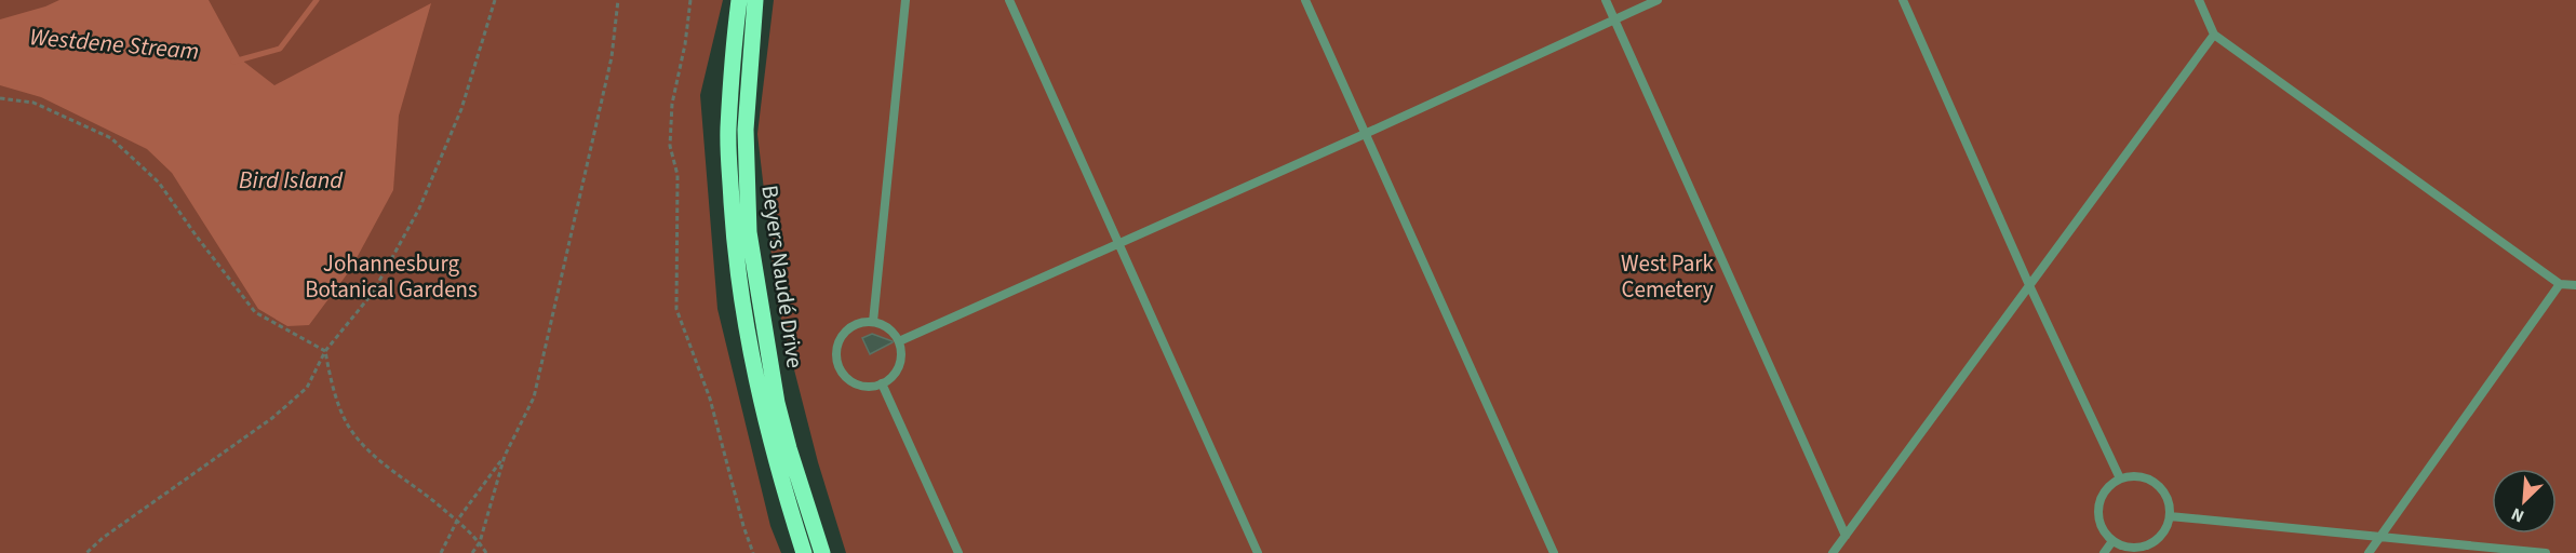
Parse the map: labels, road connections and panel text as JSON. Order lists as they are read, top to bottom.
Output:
{
  "streets": {
    "main road": ["Beyers Naudé Drive"]
  },
  "water": ["Westdene Stream", "Bird Island"],
  "parks": ["Johannesburg Botanical Gardens", "West Park Cemetery"],
  "north": "bottom left"
}
